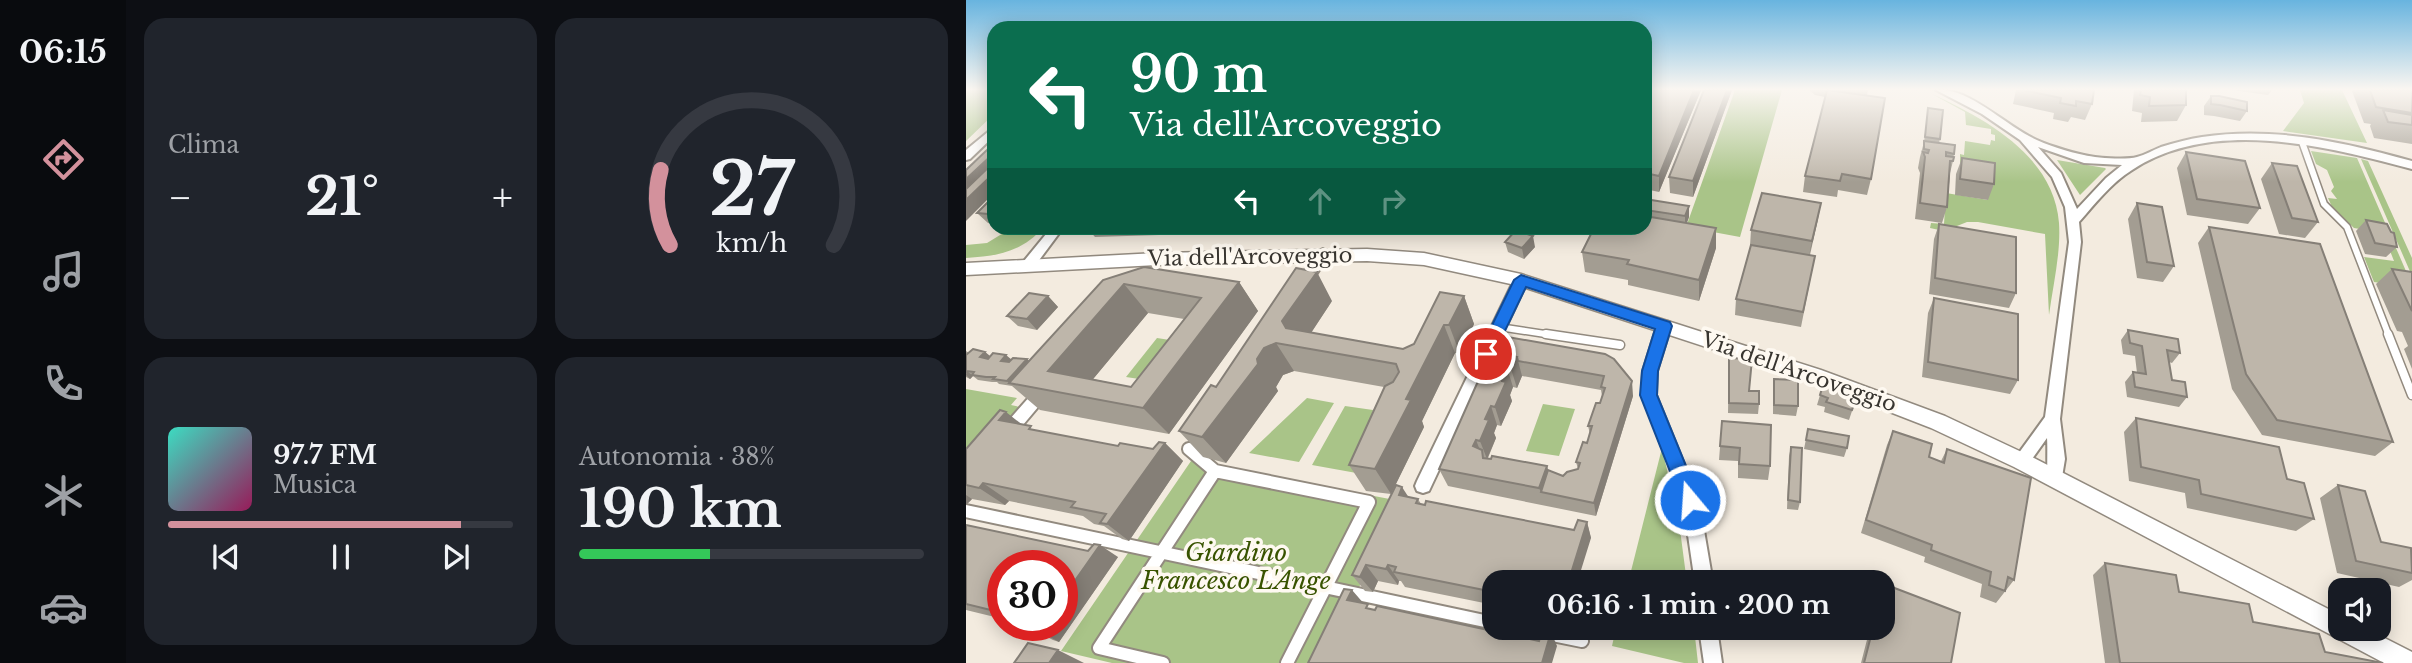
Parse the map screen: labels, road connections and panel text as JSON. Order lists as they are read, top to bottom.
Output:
{
  "streets": {
    "street": ["Via dell'Arcoveggio"]
  },
  "parks": ["Giardino Francesco L'Ange"],
  "page": {
    "tabs": "06:15",
    "tile": [
      "Clima",
      ["Autonomia · 38%", "190 km"]
    ],
    "turn": ["90 m", "Via dell'Arcoveggio"],
    "heat": ["−", "21°", "+"],
    "song": ["97.7 FM", "Musica"],
    "limit": "30",
    "trip": "06:16 · 1 min · 200 m",
    "gauge": ["27", "km/h"]
  }
}
